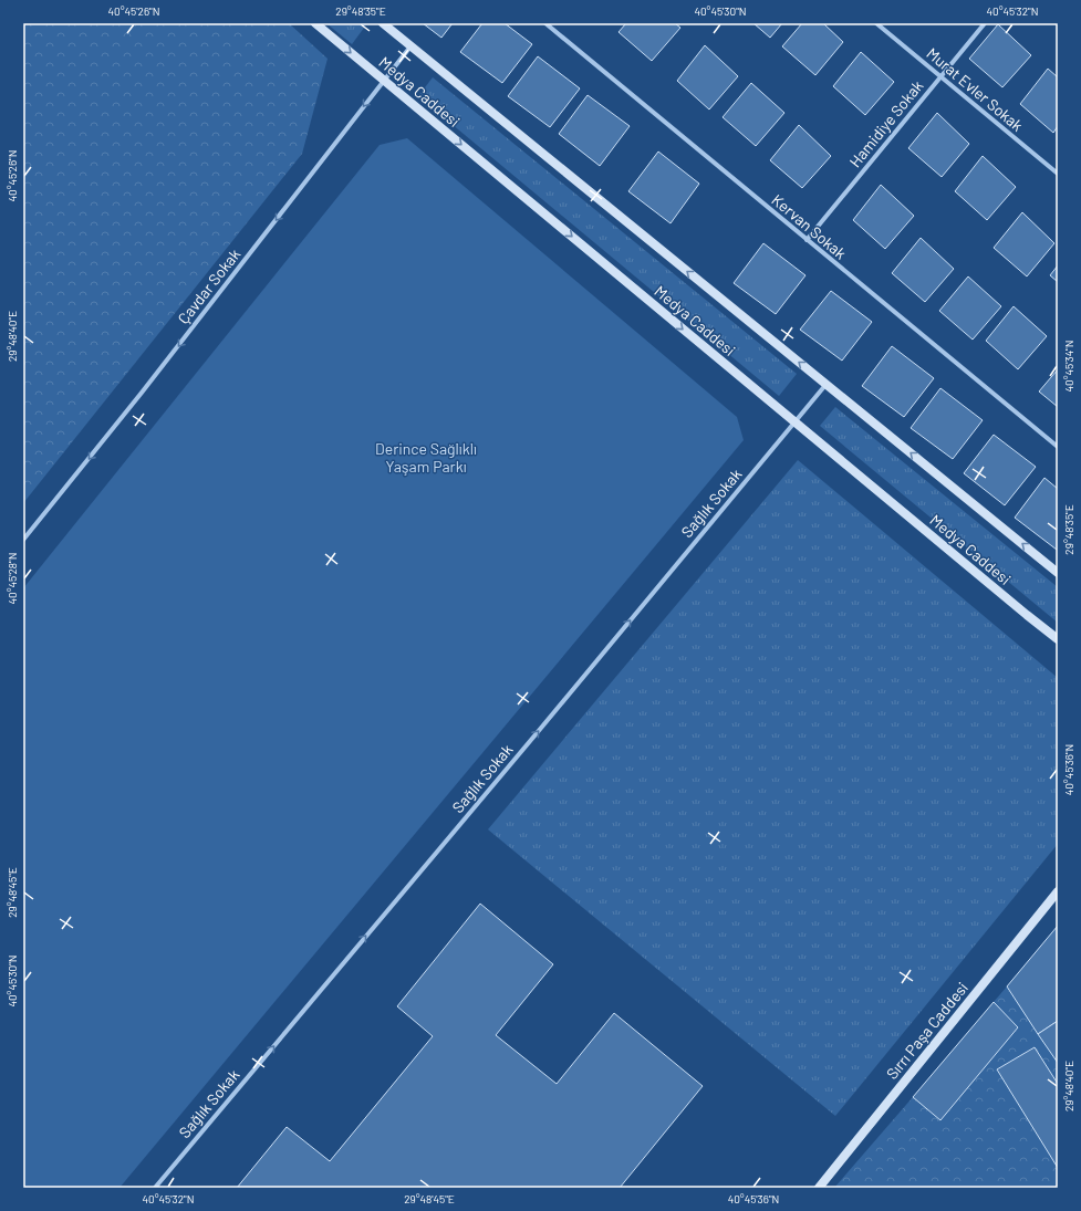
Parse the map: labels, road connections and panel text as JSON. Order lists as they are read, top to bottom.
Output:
{
  "streets": {
    "main road": ["Medya Caddesi", "Sırrı Paşa Caddesi"],
    "street": [
      "Murat Evler Sokak",
      "Hamidiye Sokak",
      "Kervan Sokak",
      "Çavdar Sokak",
      "Sağlık Sokak"
    ]
  },
  "crossings": [
    ["Murat Evler Sokak", "Hamidiye Sokak"],
    ["Medya Caddesi", "Çavdar Sokak"],
    ["Medya Caddesi", "Sağlık Sokak"],
    ["Hamidiye Sokak", "Kervan Sokak"]
  ],
  "one_way": ["Çavdar Sokak", "Sağlık Sokak"],
  "parks": ["Derince Sağlıklı Yaşam Parkı"],
  "coordinates": [
    "40°45'26\"N",
    "29°48'35\"E",
    "40°45'30\"N",
    "40°45'32\"N",
    "29°48'40\"E",
    "40°45'34\"N",
    "40°45'28\"N",
    "40°45'36\"N",
    "29°48'45\"E"
  ]
}
